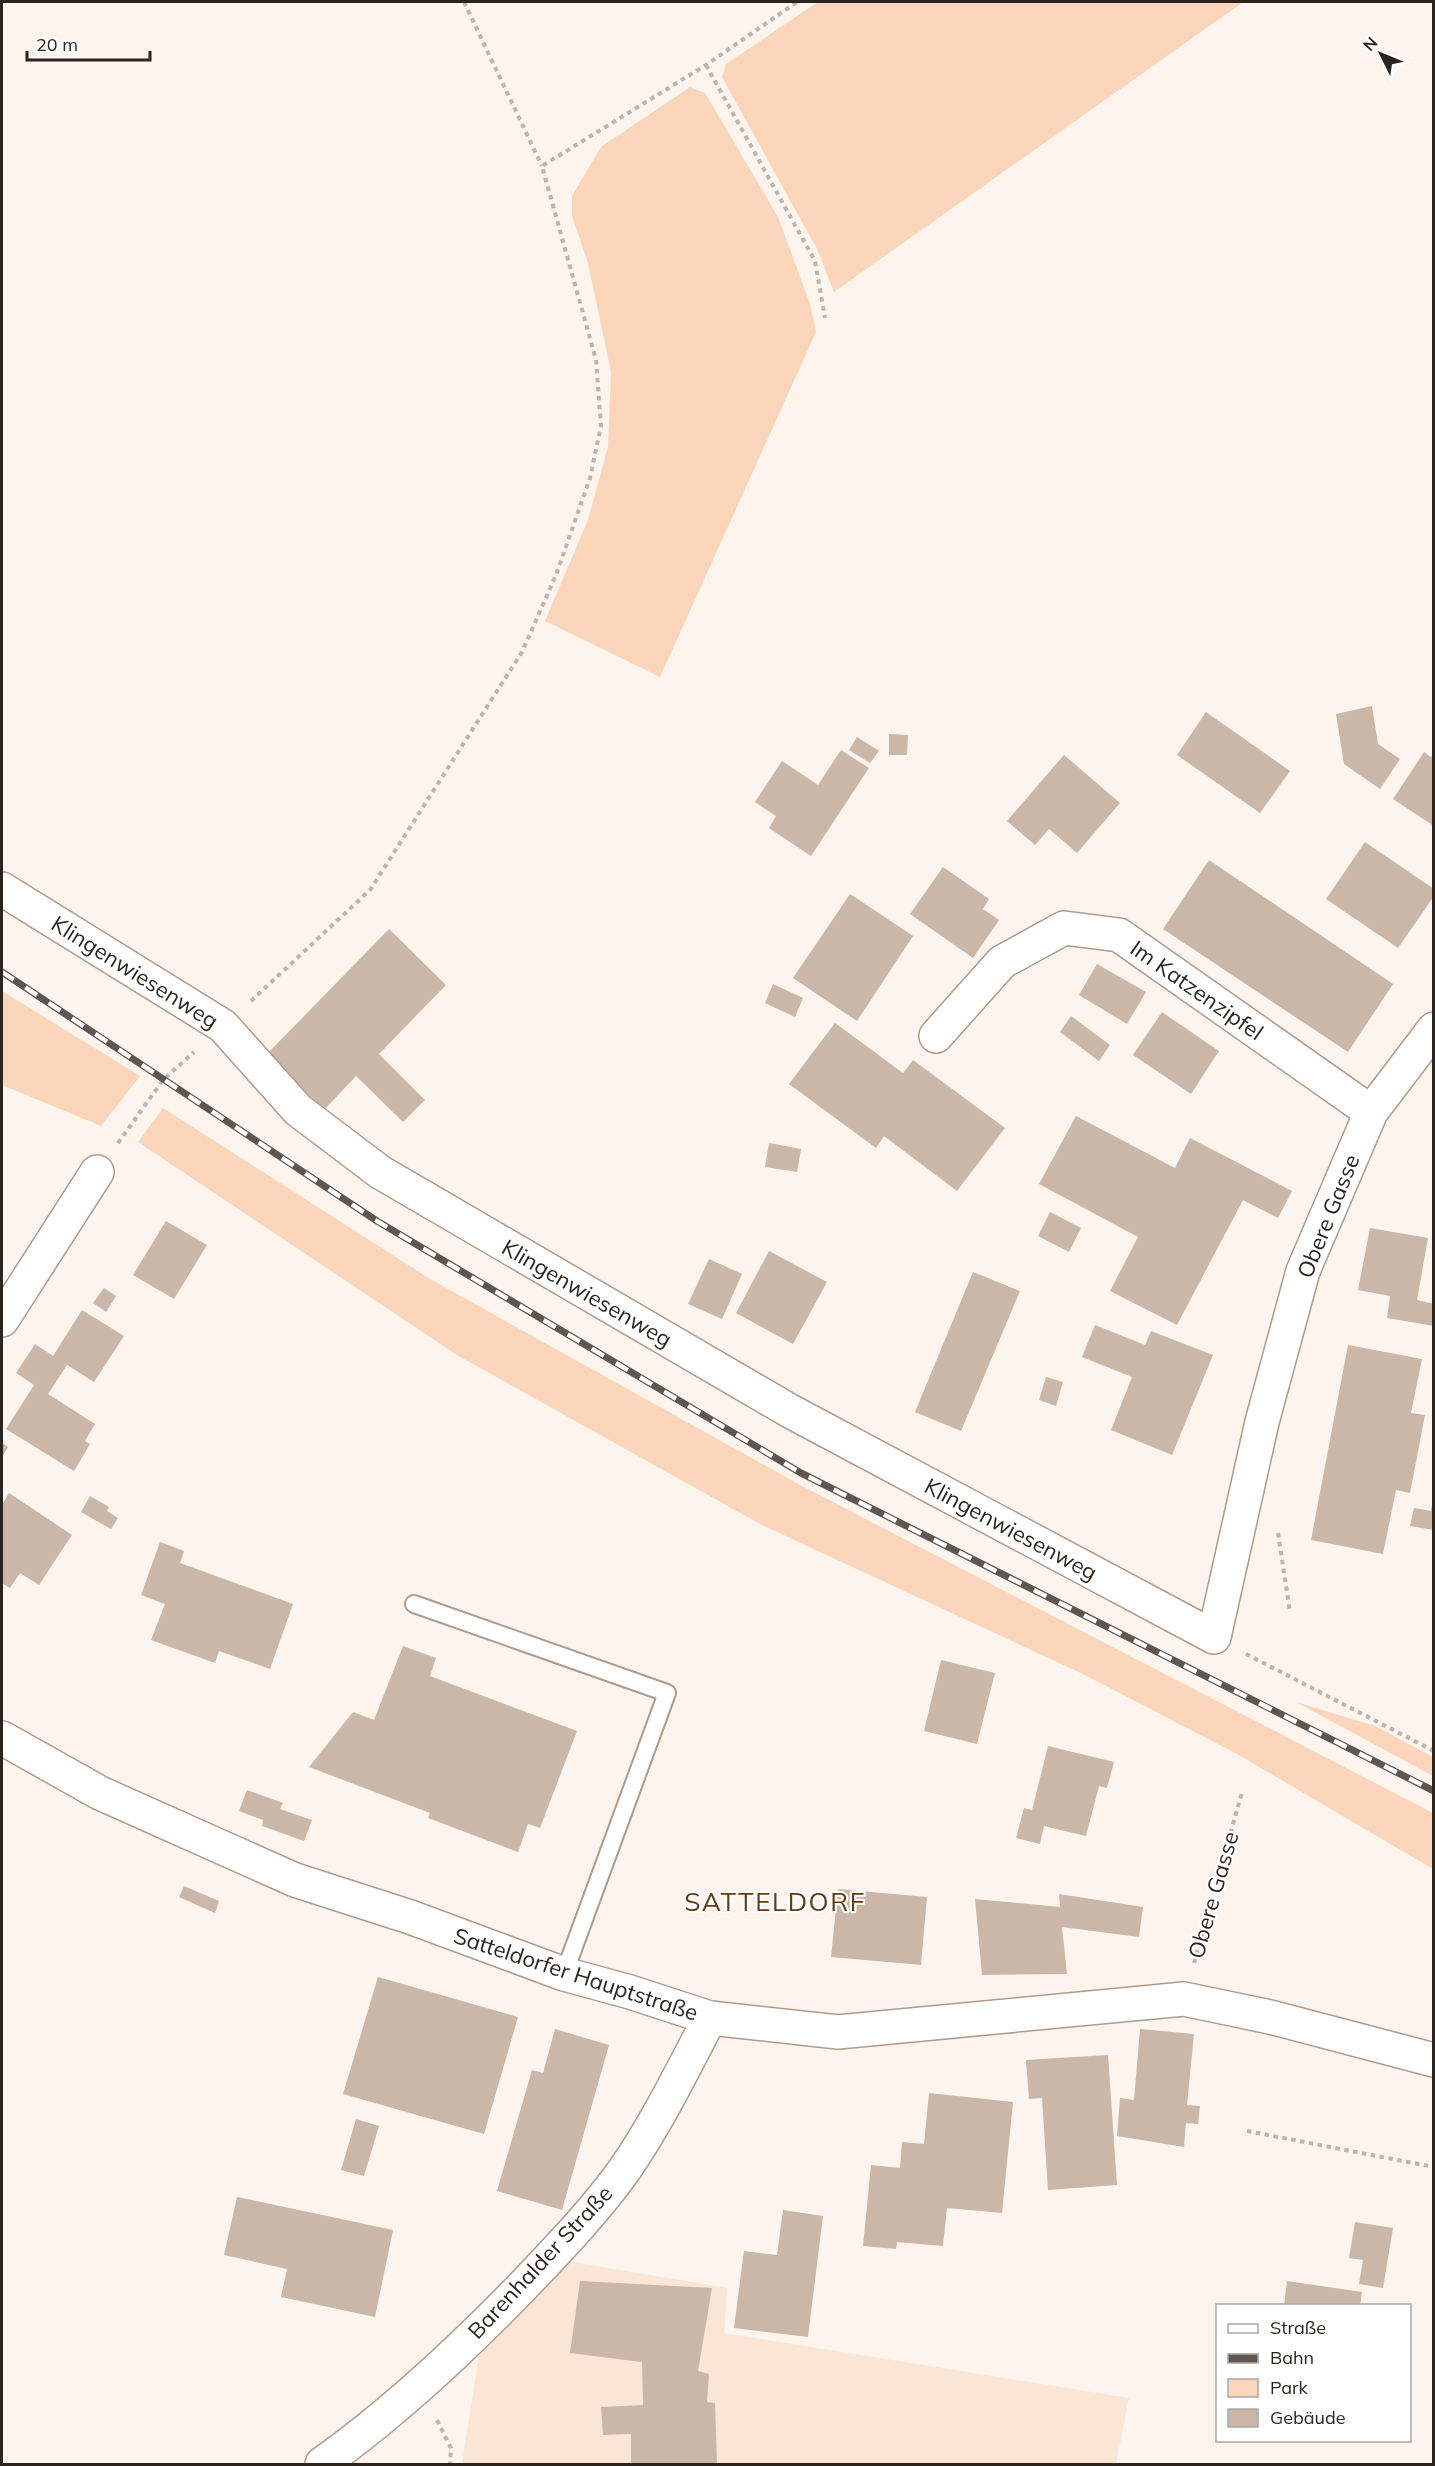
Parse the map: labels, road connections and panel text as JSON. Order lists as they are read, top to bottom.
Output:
{
  "streets": {
    "street": [
      "Klingenwiesenweg",
      "Im Katzenzipfel",
      "Obere Gasse",
      "Satteldorfer Hauptstraße",
      "Barenhalder Straße"
    ]
  },
  "crossings": [
    ["Klingenwiesenweg", "Obere Gasse"],
    ["Im Katzenzipfel", "Obere Gasse"],
    ["Obere Gasse", "Satteldorfer Hauptstraße"],
    ["Satteldorfer Hauptstraße", "Barenhalder Straße"]
  ],
  "districts": ["SATTELDORF"],
  "legend": [
    "Straße",
    "Bahn",
    "Park",
    "Gebäude"
  ],
  "scale_bar": "20 m",
  "north": "top left"
}
